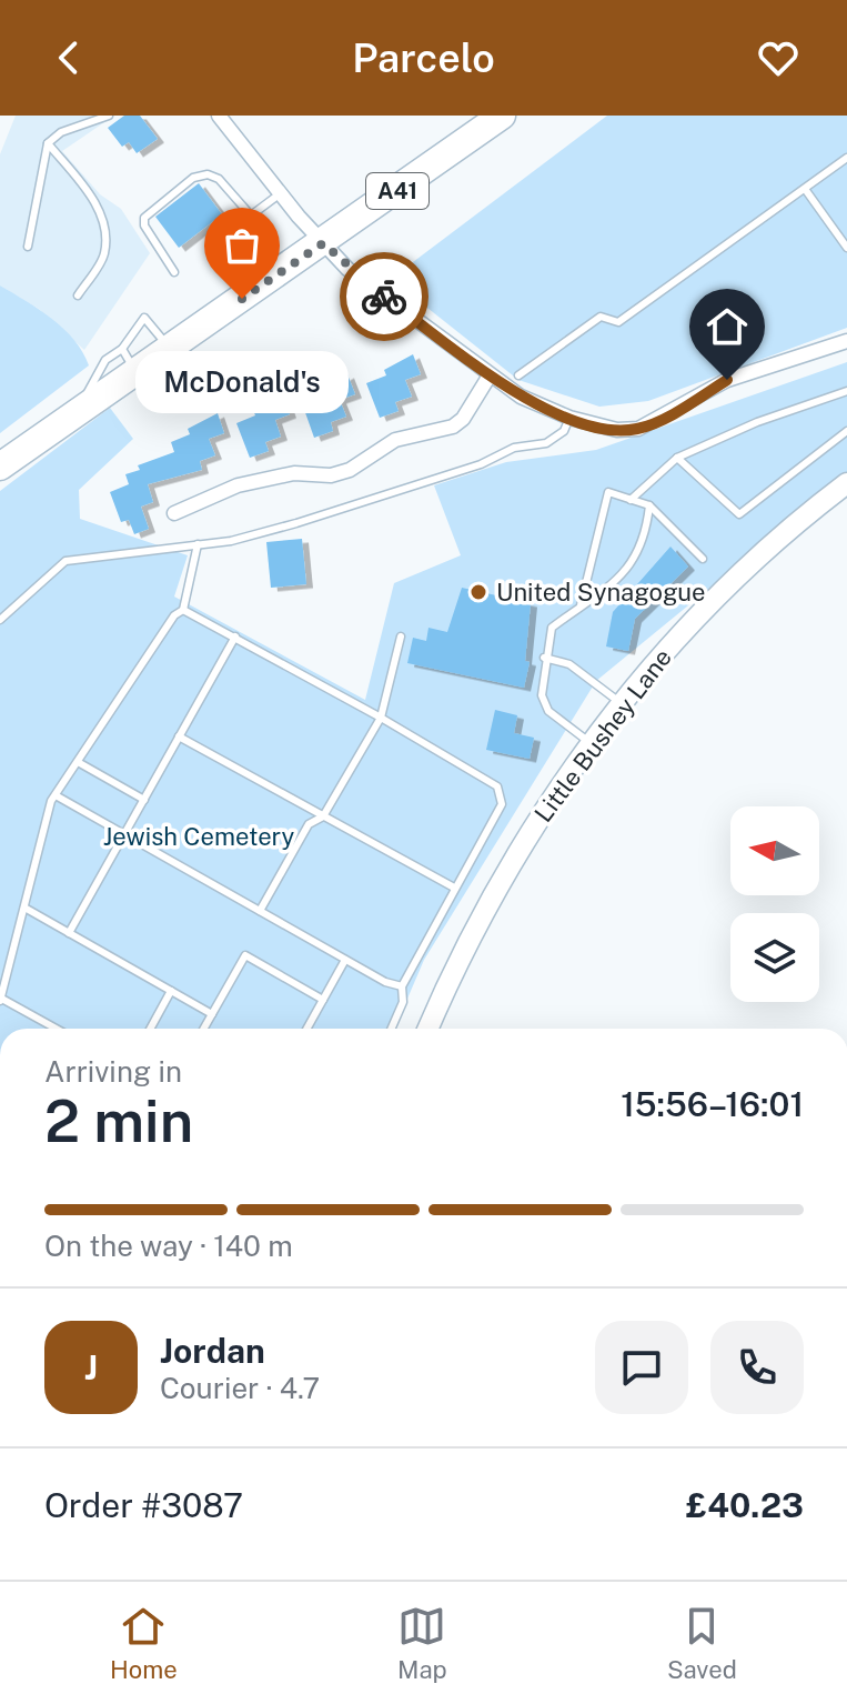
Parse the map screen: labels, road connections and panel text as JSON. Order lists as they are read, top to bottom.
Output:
{
  "streets": {
    "highway": ["A41"],
    "street": ["Little Bushey Lane"]
  },
  "parks": ["Jewish Cemetery"],
  "places": ["McDonald's", "United Synagogue"],
  "north": "left",
  "page": {
    "header": "Parcelo",
    "bubble": "McDonald's",
    "heading": ["2 min", "Arriving in", "15:56–16:01"],
    "panel": [
      "Jordan",
      "Courier · 4.7",
      "Order #3087",
      "£40.23"
    ],
    "bar": "On the way · 140 m",
    "round": "J",
    "tabs": ["Home", "Map", "Saved"]
  }
}
